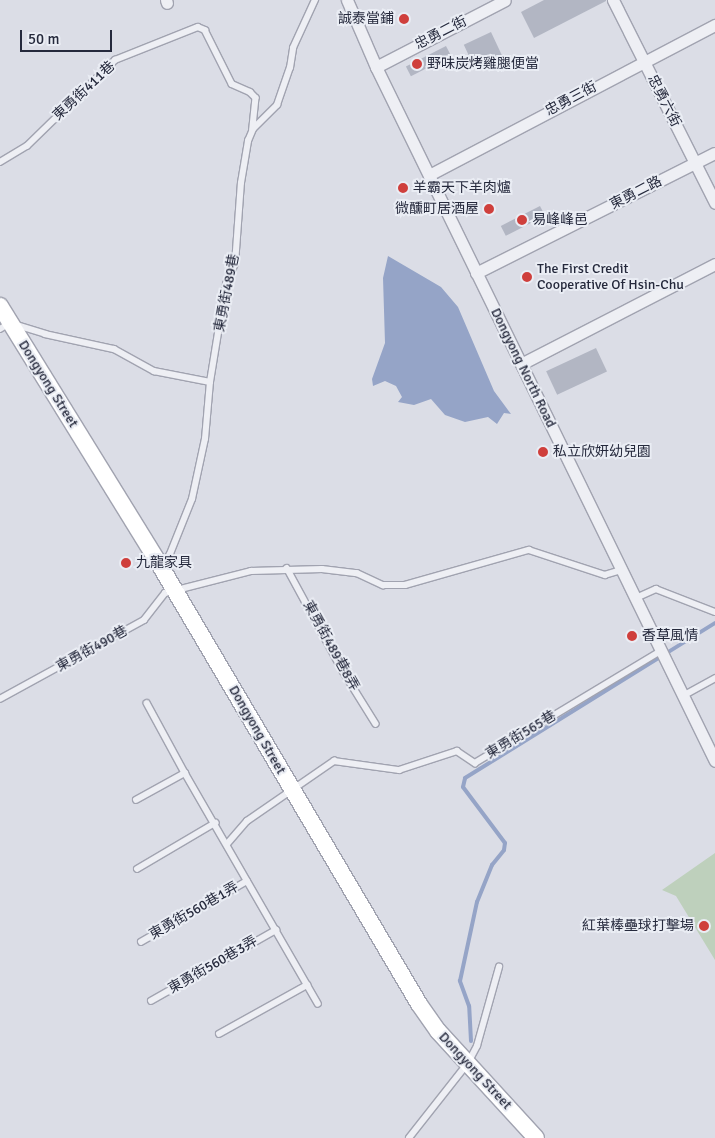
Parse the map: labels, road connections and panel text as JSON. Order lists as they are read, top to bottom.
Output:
{
  "streets": {
    "street": [
      "忠勇二街",
      "忠勇三街",
      "忠勇六街",
      "東勇二路",
      "Dongyong North Road",
      "Dongyong Street"
    ],
    "lane": [
      "東勇街411巷",
      "東勇街489巷",
      "東勇街489巷8弄",
      "東勇街490巷",
      "東勇街565巷",
      "東勇街560巷1弄",
      "東勇街560巷3弄"
    ]
  },
  "crossings": [
    ["忠勇二街", "Dongyong North Road"],
    ["東勇街411巷", "東勇街489巷"],
    ["忠勇三街", "忠勇六街"],
    ["忠勇三街", "Dongyong North Road"],
    ["忠勇六街", "東勇二路"],
    ["東勇二路", "Dongyong North Road"],
    ["東勇街489巷", "Dongyong Street"],
    ["Dongyong North Road", "東勇街565巷"],
    ["Dongyong Street", "東勇街490巷"],
    ["Dongyong Street", "東勇街565巷"]
  ],
  "places": [
    "誠泰當鋪",
    "野味炭烤雞腿便當",
    "羊霸天下羊肉爐",
    "微醺町居酒屋",
    "易峰峰邑",
    "The First Credit Cooperative Of Hsin-Chu",
    "私立欣妍幼兒園",
    "九龍家具",
    "香草風情",
    "紅葉棒壘球打擊場"
  ],
  "scale_bar": "50 m"
}
